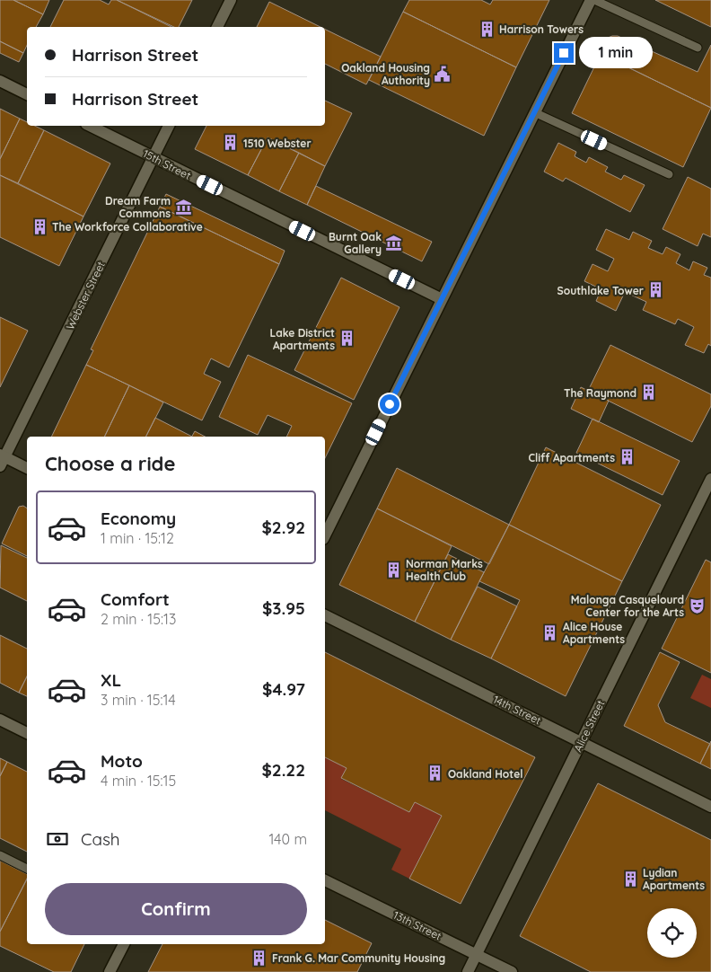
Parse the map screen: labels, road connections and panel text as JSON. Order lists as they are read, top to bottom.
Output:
{
  "streets": {
    "street": [
      "15th Street",
      "Webster Street",
      "14th Street",
      "Alice Street",
      "13th Street"
    ]
  },
  "crossings": [
    ["15th Street", "Webster Street"],
    ["14th Street", "Alice Street"],
    ["Alice Street", "13th Street"]
  ],
  "places": {
    "building": [
      "Harrison Towers",
      "1510 Webster",
      "The Workforce Collaborative",
      "Southlake Tower",
      "Lake District Apartments",
      "The Raymond",
      "Cliff Apartments",
      "Norman Marks Health Club",
      "Alice House Apartments",
      "Oakland Hotel",
      "Lydian Apartments",
      "Frank G. Mar Community Housing"
    ],
    "public building": ["Oakland Housing Authority"],
    "museum": ["Dream Farm Commons", "Burnt Oak Gallery"],
    "theatre": ["Malonga Casquelourd Center for the Arts"]
  },
  "page": {
    "banner": ["Harrison Street", "Harrison Street"],
    "bubble": "1 min",
    "heading": "Choose a ride",
    "list": [
      {
        "name": "Economy",
        "note": "1 min · 15:12",
        "value": "$2.92"
      },
      {
        "name": "Comfort",
        "note": "2 min · 15:13",
        "value": "$3.95"
      },
      {
        "name": "XL",
        "note": "3 min · 15:14",
        "value": "$4.97"
      },
      {
        "name": "Moto",
        "note": "4 min · 15:15",
        "value": "$2.22"
      }
    ],
    "pay": ["Cash", "140 m"],
    "buttons": "Confirm"
  }
}
